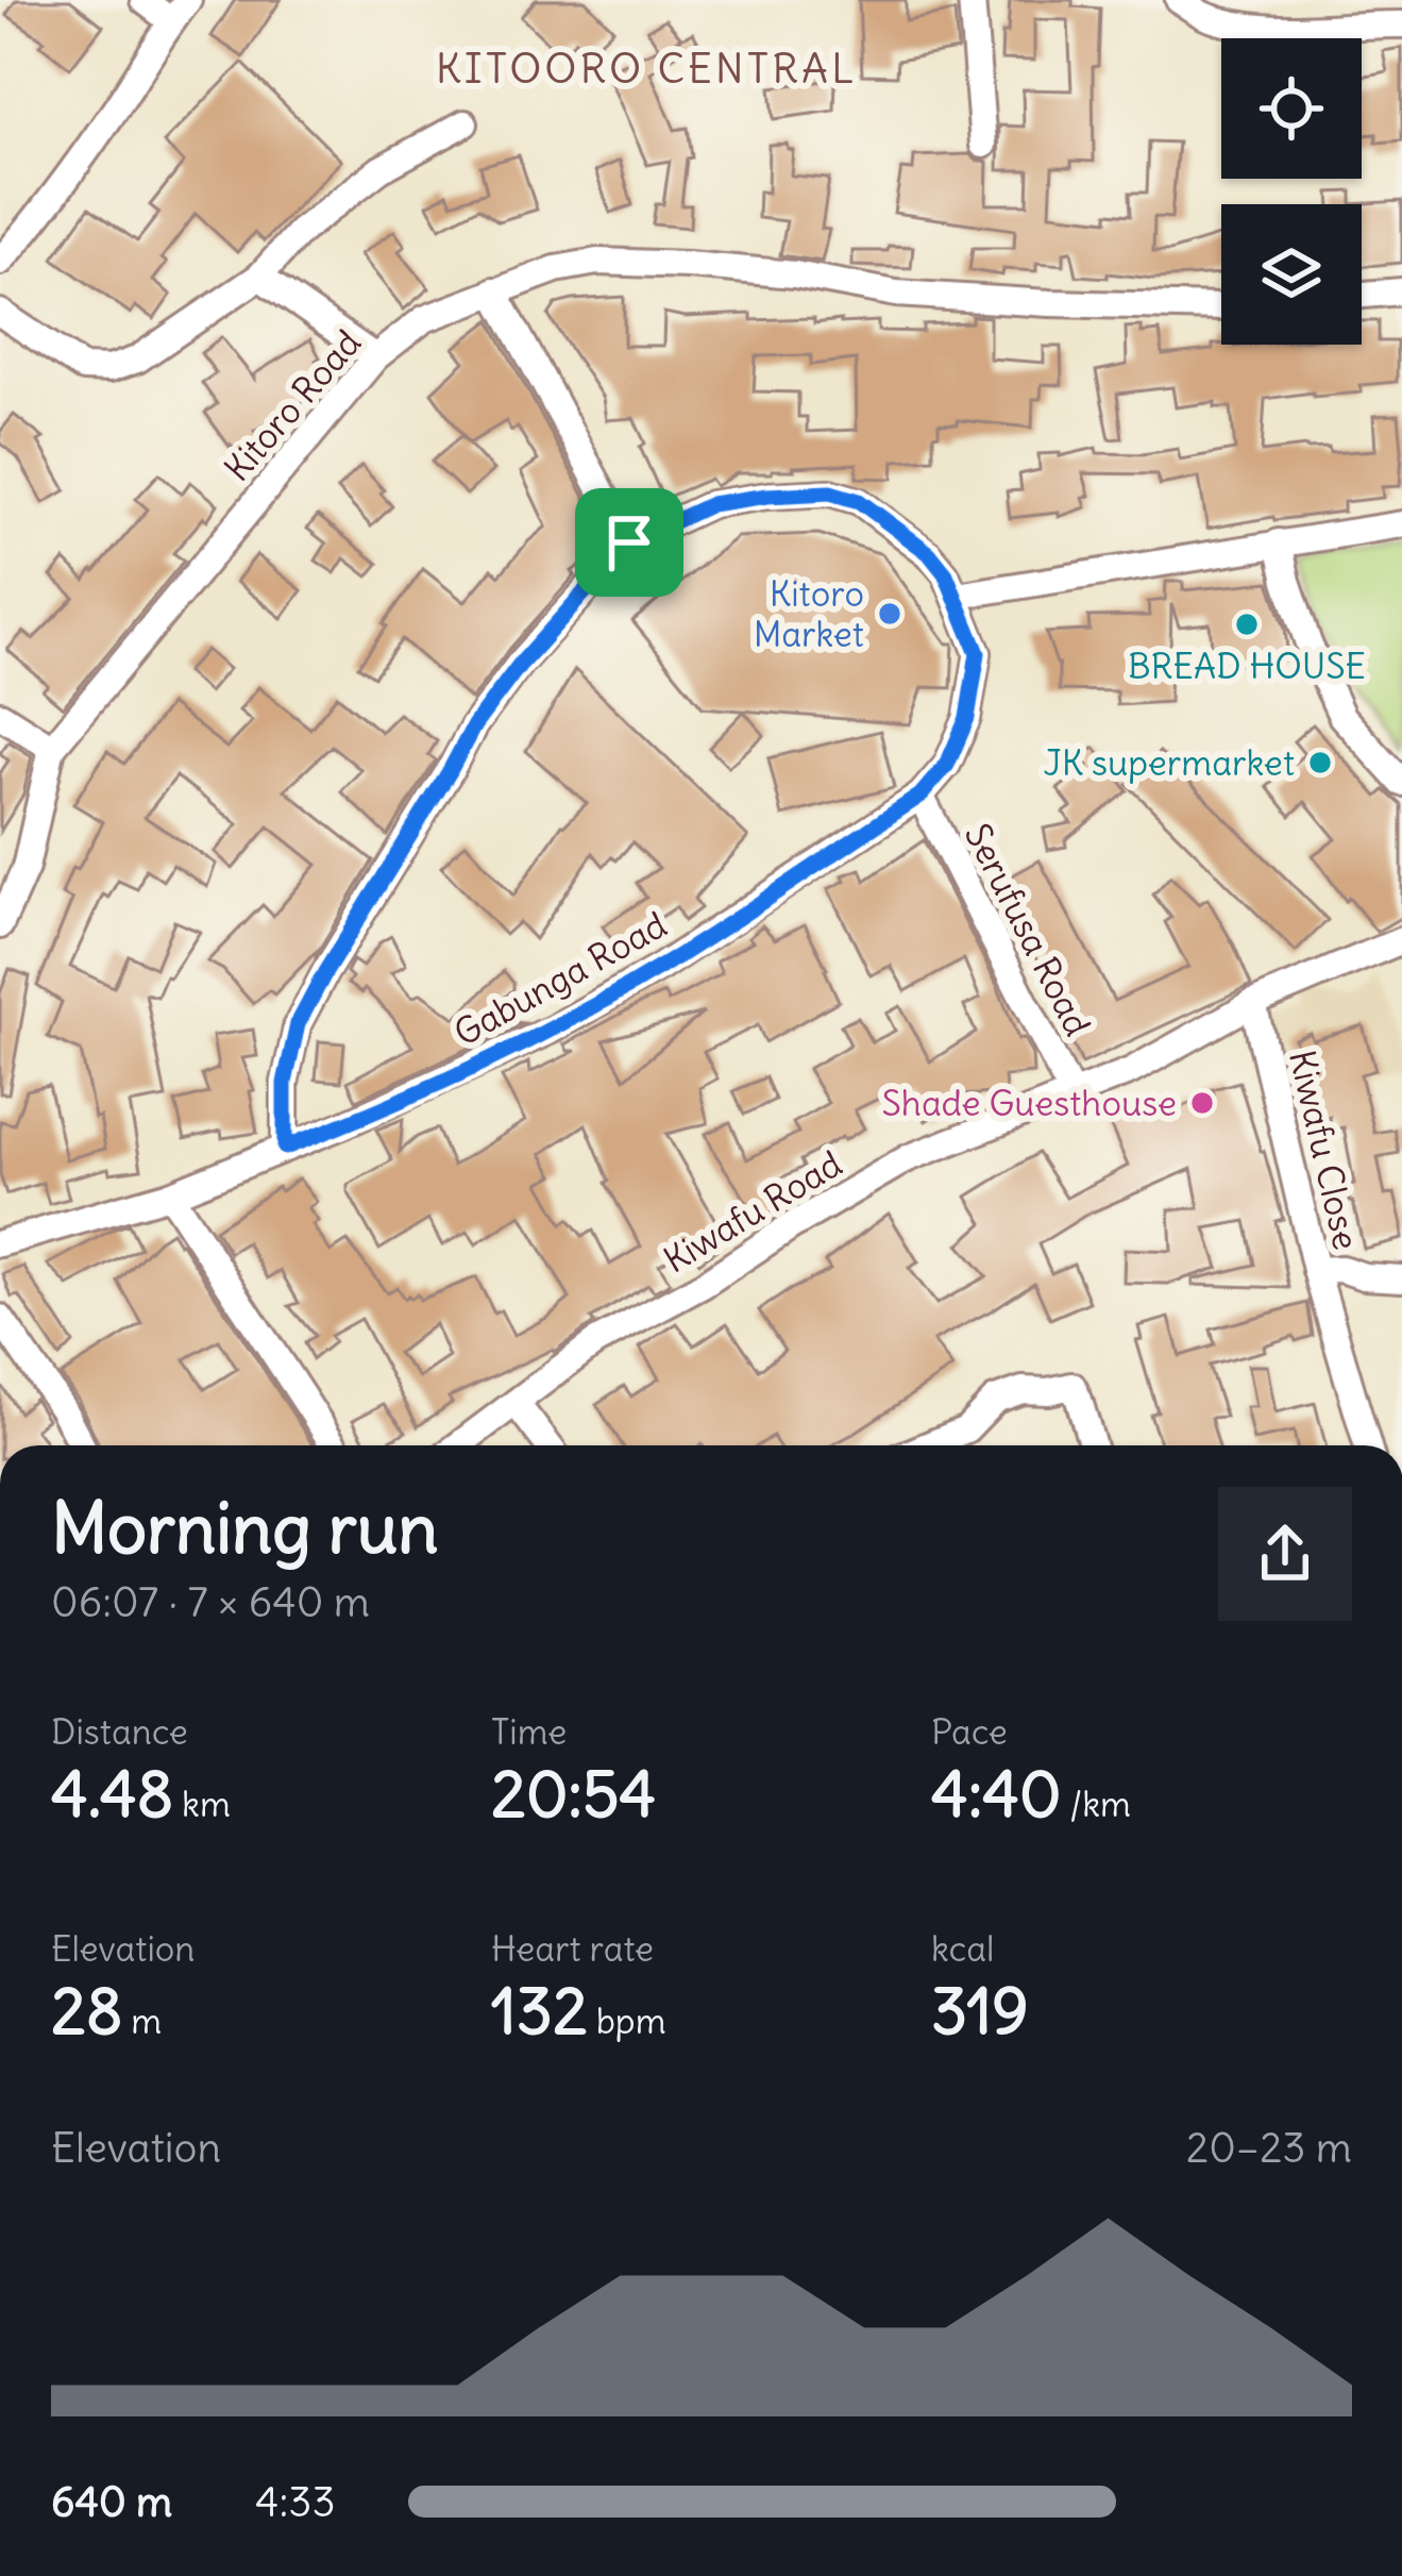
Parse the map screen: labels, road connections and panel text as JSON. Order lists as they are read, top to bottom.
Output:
{
  "streets": {
    "street": [
      "Kitoro Road",
      "Serufusa Road",
      "Gabunga Road",
      "Kiwafu Close",
      "Kiwafu Road"
    ]
  },
  "crossings": [
    ["Serufusa Road", "Gabunga Road"],
    ["Serufusa Road", "Kiwafu Road"],
    ["Kiwafu Close", "Kiwafu Road"]
  ],
  "districts": ["KITOORO CENTRAL"],
  "places": [
    "Kitoro Market",
    "BREAD HOUSE",
    "JK supermarket",
    "Shade Guesthouse"
  ],
  "page": {
    "heading": ["Morning run", "06:07 · 7 × 640 m"],
    "stats": [
      ["Distance", "4.48 km"],
      ["Time", "20:54"],
      ["Pace", "4:40 /km"],
      ["Elevation", "28 m"],
      ["Heart rate", "132 bpm"],
      ["kcal", "319"]
    ],
    "chart": ["Elevation", "20–23 m"],
    "list": [
      {
        "name": "640 m",
        "note": "4:33"
      }
    ]
  }
}
